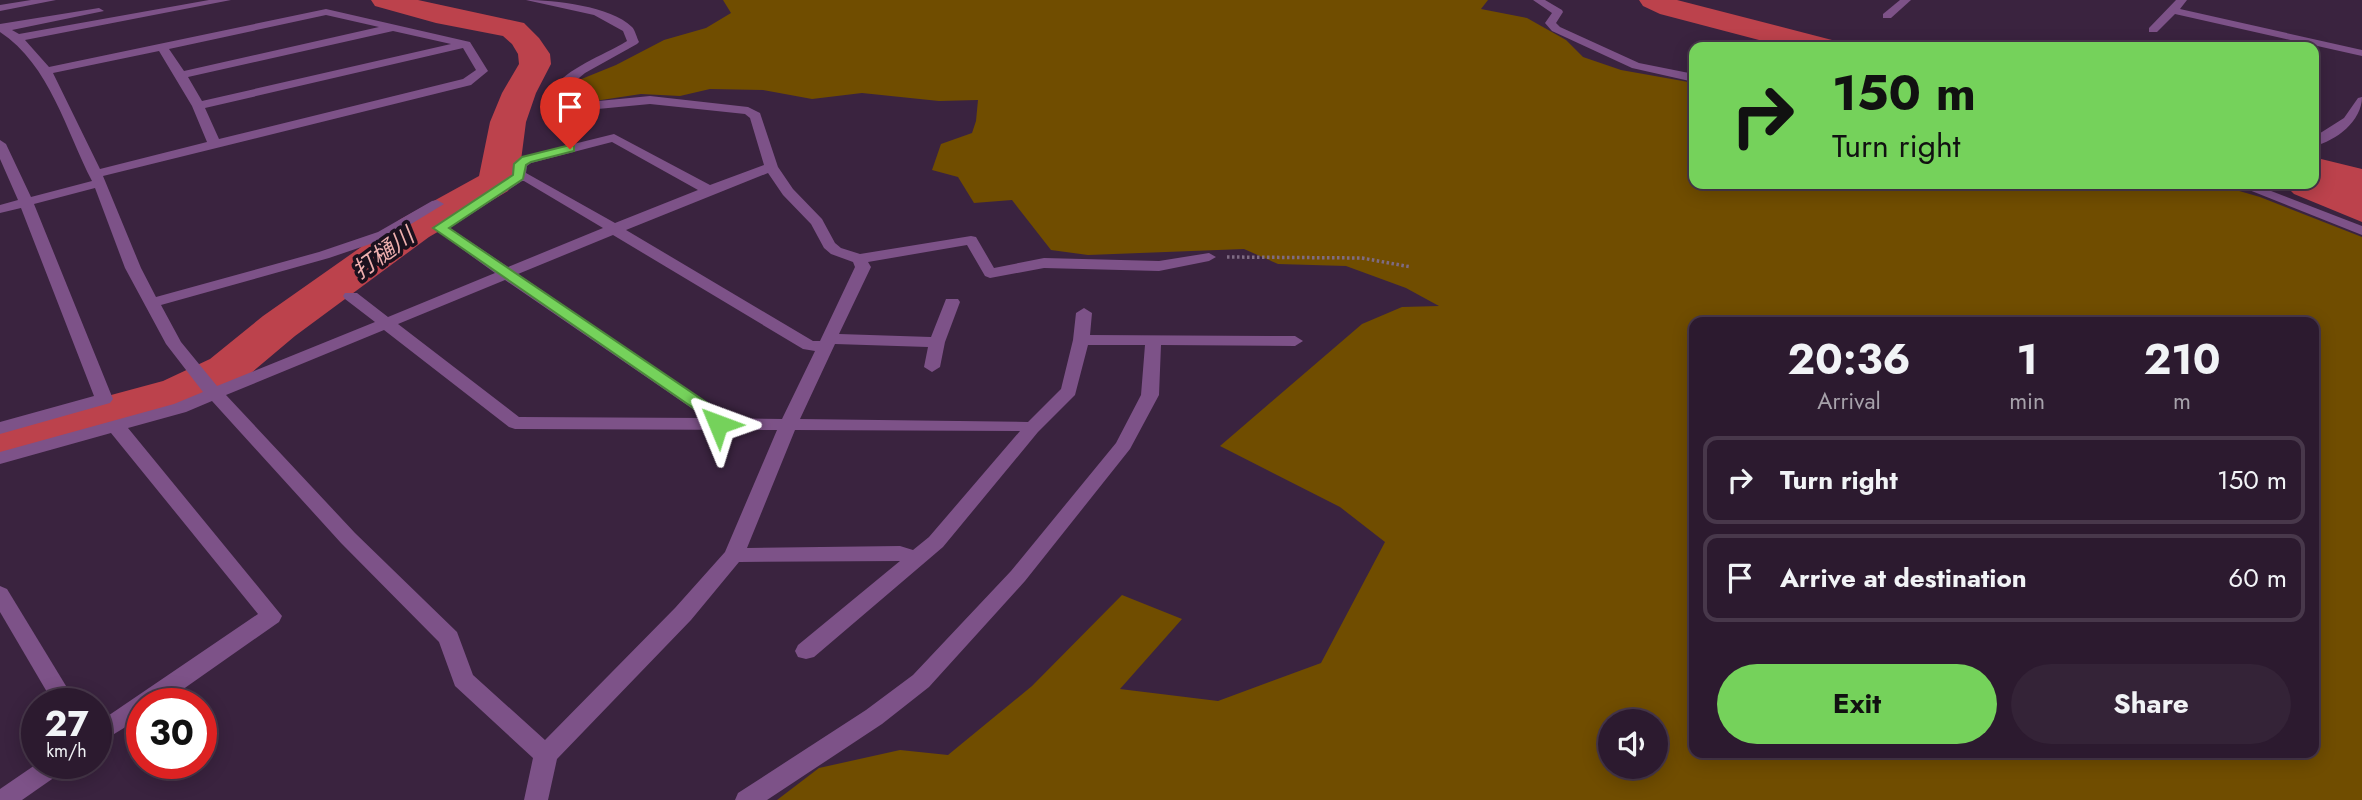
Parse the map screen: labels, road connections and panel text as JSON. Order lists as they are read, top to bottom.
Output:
{
  "water": ["打樋川"],
  "page": {
    "turn": ["150 m", "Turn right"],
    "eta": [
      "20:36",
      "Arrival",
      "1",
      "min",
      "210",
      "m"
    ],
    "list": [
      {
        "name": "Turn right",
        "value": "150 m"
      },
      {
        "name": "Arrive at destination",
        "value": "60 m"
      }
    ],
    "buttons": ["Exit", "Share"],
    "speed": "27 km/h",
    "limit": "30"
  }
}
